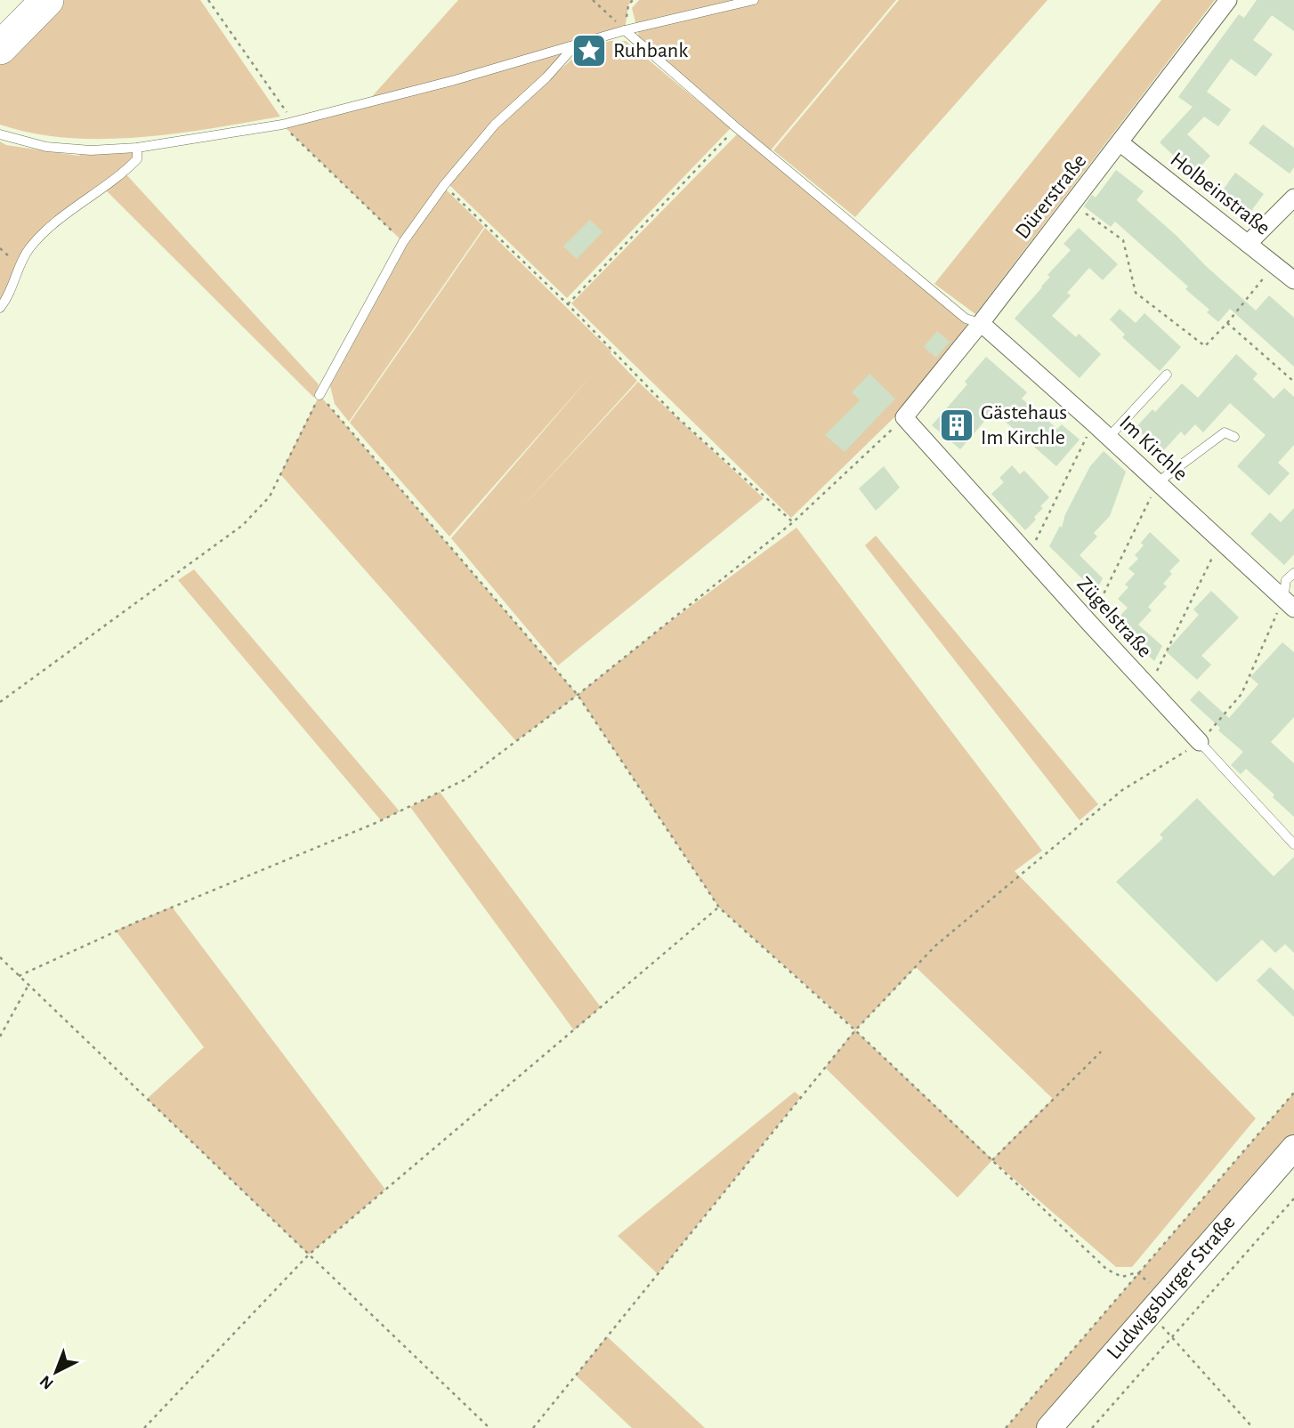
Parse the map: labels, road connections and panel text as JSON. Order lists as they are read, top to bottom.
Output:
{
  "streets": {
    "main road": ["Ludwigsburger Straße"],
    "street": [
      "Holbeinstraße",
      "Dürerstraße",
      "Im Kirchle",
      "Zügelstraße"
    ]
  },
  "crossings": [
    ["Holbeinstraße", "Dürerstraße"],
    ["Dürerstraße", "Im Kirchle"],
    ["Dürerstraße", "Zügelstraße"]
  ],
  "places": {
    "place": ["Ruhbank"],
    "building": ["Gästehaus Im Kirchle"]
  },
  "north": "bottom left"
}
